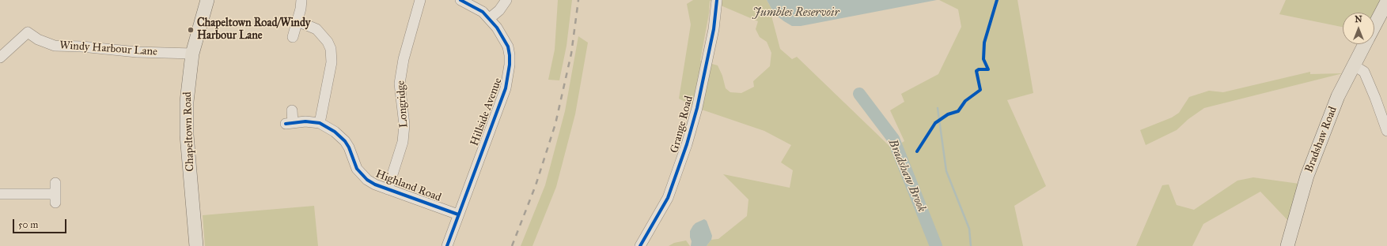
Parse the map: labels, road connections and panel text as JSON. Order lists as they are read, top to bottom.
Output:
{
  "streets": {
    "main road": ["Chapeltown Road", "Bradshaw Road"],
    "street": [
      "Windy Harbour Lane",
      "Longridge",
      "Hillside Avenue",
      "Grange Road",
      "Highland Road"
    ]
  },
  "crossings": [
    ["Windy Harbour Lane", "Chapeltown Road"],
    ["Longridge", "Highland Road"],
    ["Hillside Avenue", "Highland Road"]
  ],
  "water": ["Jumbles Reservoir", "Bradshaw Brook"],
  "places": ["Chapeltown Road/Windy Harbour Lane"],
  "scale_bar": "50 m",
  "north": "top"
}
